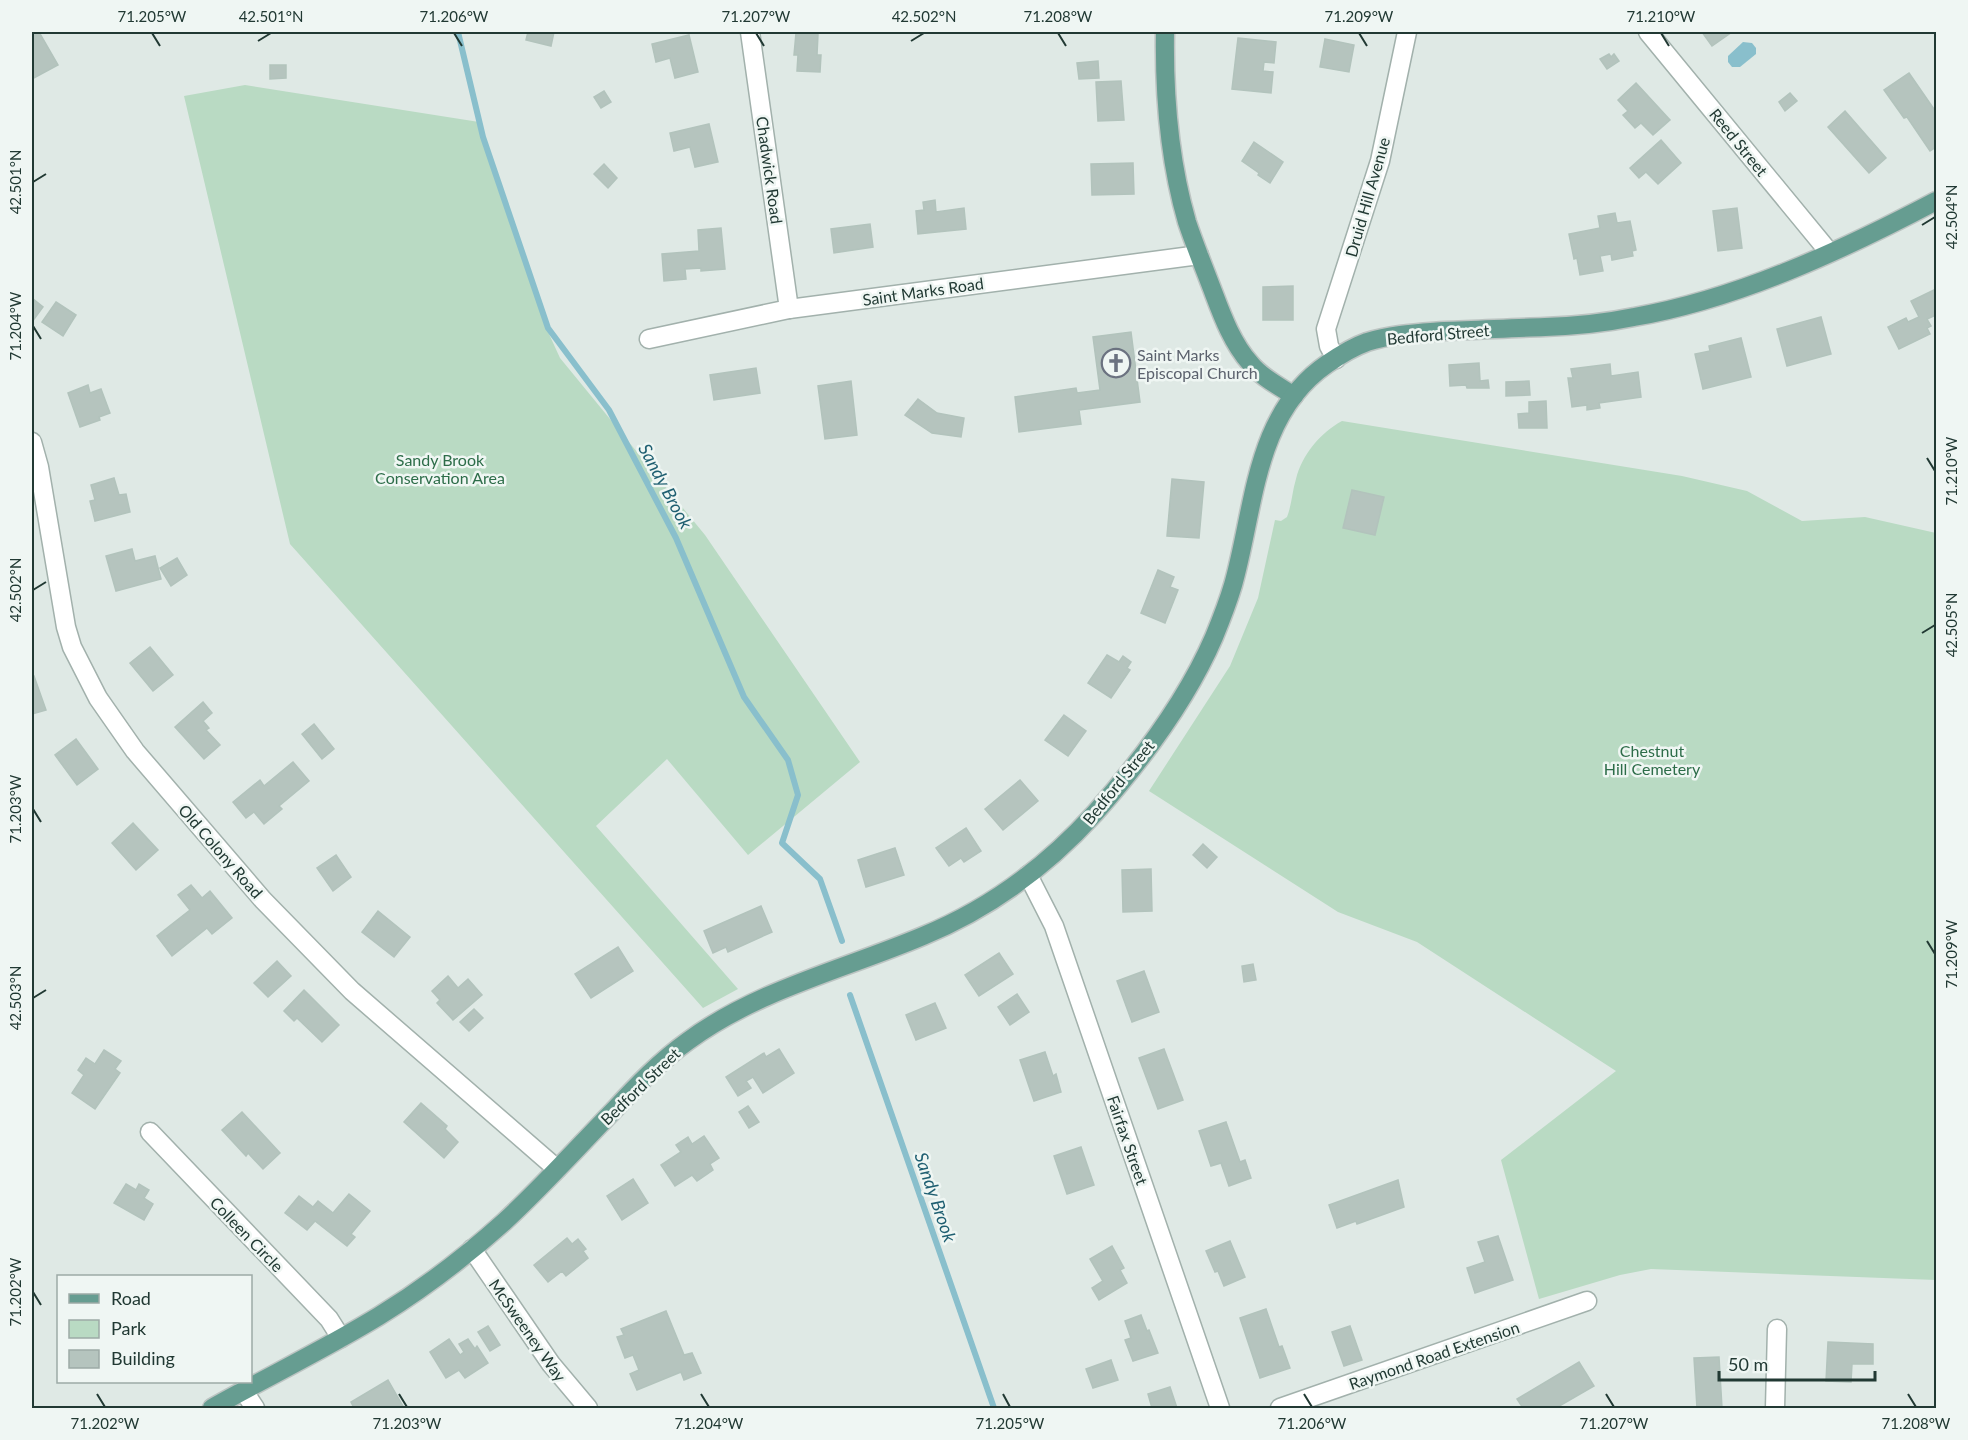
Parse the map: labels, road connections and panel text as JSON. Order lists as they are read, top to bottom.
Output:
{
  "streets": {
    "main road": ["Bedford Street"],
    "street": [
      "Reed Street",
      "Chadwick Road",
      "Druid Hill Avenue",
      "Saint Marks Road",
      "Old Colony Road",
      "Fairfax Street",
      "Colleen Circle",
      "McSweeney Way",
      "Raymond Road Extension"
    ]
  },
  "crossings": [
    ["Reed Street", "Bedford Street"],
    ["Chadwick Road", "Saint Marks Road"],
    ["Druid Hill Avenue", "Bedford Street"],
    ["Bedford Street", "Old Colony Road"],
    ["Bedford Street", "Fairfax Street"],
    ["Bedford Street", "Colleen Circle"],
    ["Bedford Street", "McSweeney Way"]
  ],
  "water": ["Sandy Brook"],
  "parks": ["Sandy Brook Conservation Area", "Chestnut Hill Cemetery"],
  "places": {
    "church": ["Saint Marks Episcopal Church"]
  },
  "legend": ["Road", "Park", "Building"],
  "scale_bar": "50 m",
  "coordinates": [
    "71.205°W",
    "42.501°N",
    "71.206°W",
    "71.207°W",
    "42.502°N",
    "71.208°W",
    "71.209°W",
    "71.210°W",
    "42.504°N",
    "71.204°W",
    "42.505°N",
    "71.203°W",
    "42.503°N",
    "71.202°W"
  ]
}
